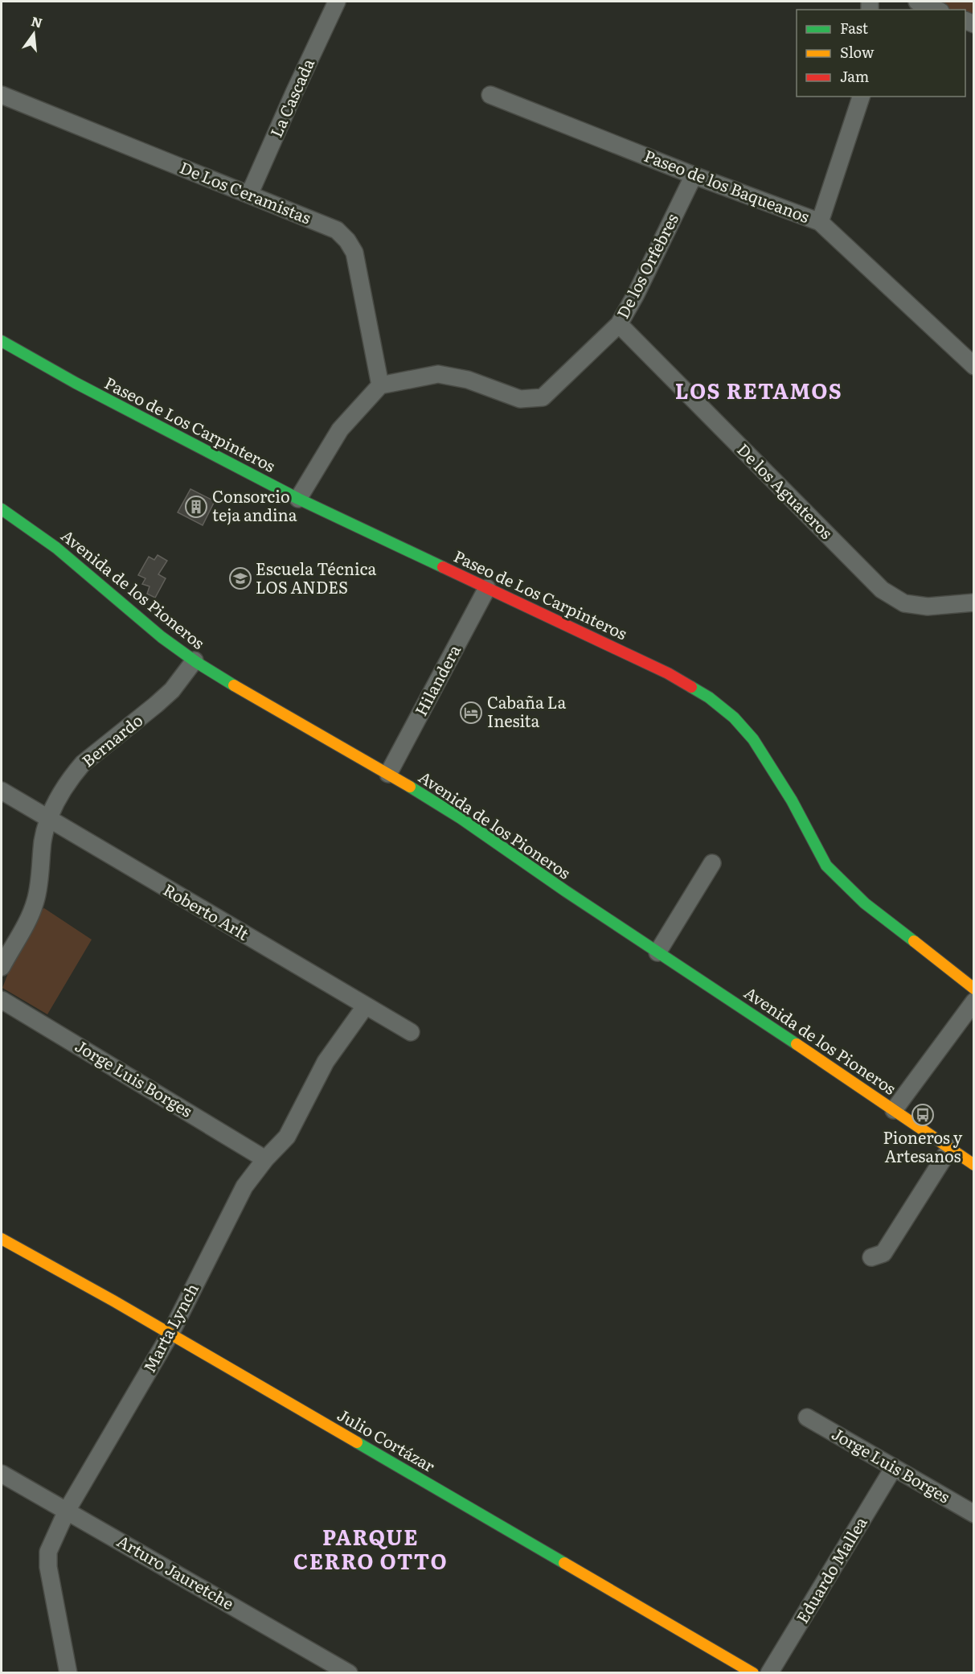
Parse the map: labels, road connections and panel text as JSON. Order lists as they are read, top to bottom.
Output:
{
  "streets": {
    "street": [
      "La Cascada",
      "Paseo de los Baqueanos",
      "De Los Ceramistas",
      "De los Orfebres",
      "Paseo de Los Carpinteros",
      "De los Aguateros",
      "Avenida de los Pioneros",
      "Hilandera",
      "Bernardo",
      "Roberto Arlt",
      "Jorge Luis Borges",
      "Marta Lynch",
      "Julio Cortázar",
      "Eduardo Mallea",
      "Arturo Jauretche"
    ]
  },
  "crossings": [
    ["La Cascada", "De Los Ceramistas"],
    ["Paseo de los Baqueanos", "De los Orfebres"],
    ["De Los Ceramistas", "De los Orfebres"],
    ["De los Orfebres", "De los Aguateros"],
    ["Paseo de Los Carpinteros", "Hilandera"],
    ["Avenida de los Pioneros", "Hilandera"],
    ["Avenida de los Pioneros", "Bernardo"],
    ["Bernardo", "Roberto Arlt"],
    ["Roberto Arlt", "Marta Lynch"],
    ["Jorge Luis Borges", "Marta Lynch"],
    ["Jorge Luis Borges", "Eduardo Mallea"],
    ["Marta Lynch", "Julio Cortázar"],
    ["Marta Lynch", "Arturo Jauretche"]
  ],
  "districts": ["LOS RETAMOS", "PARQUE CERRO OTTO"],
  "places": {
    "building": ["Consorcio teja andina"],
    "school or university": ["Escuela Técnica LOS ANDES"],
    "hotel": ["Cabaña La Inesita"],
    "bus stop": ["Pioneros y Artesanos"]
  },
  "legend": ["Fast", "Slow", "Jam"],
  "north": "top"
}
